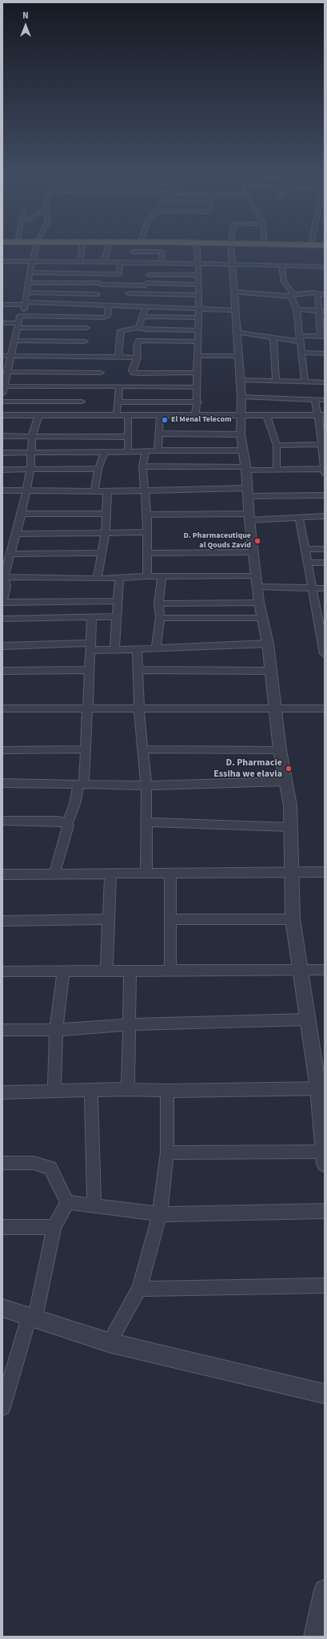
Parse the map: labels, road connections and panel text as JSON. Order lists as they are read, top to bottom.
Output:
{
  "places": ["El Menal Telecom", "D. Pharmaceutique al Qouds Zavid", "D. Pharmacie Essiha we elavia"],
  "north": "top"
}
